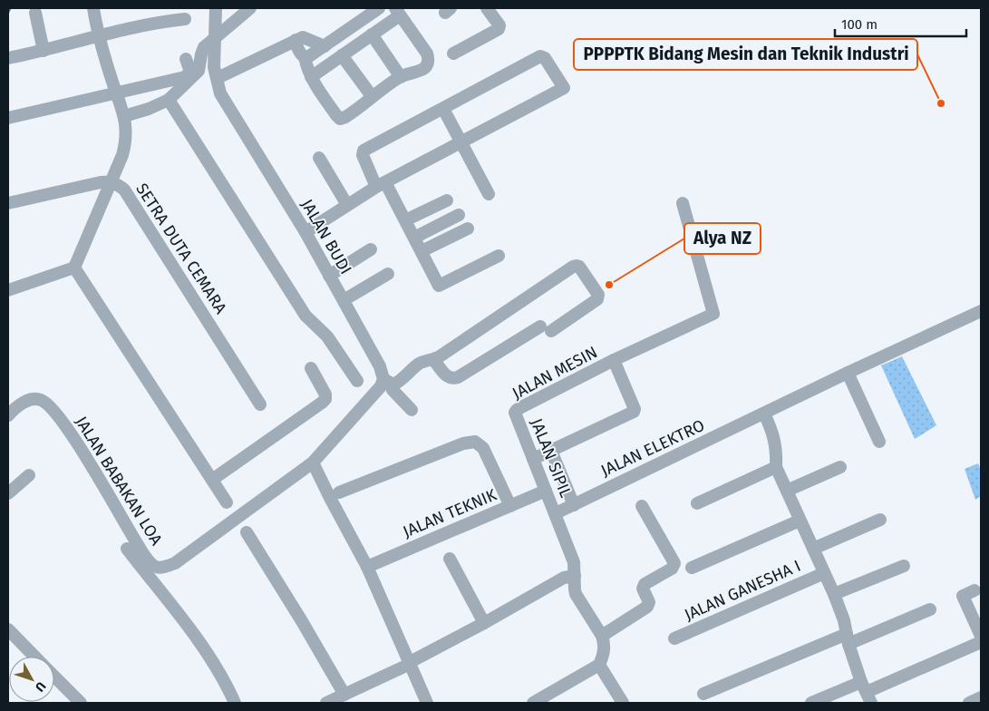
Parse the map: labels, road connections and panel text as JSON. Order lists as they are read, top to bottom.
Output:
{
  "streets": {
    "street": [
      "JALAN BUDI",
      "SETRA DUTA CEMARA",
      "JALAN MESIN",
      "JALAN ELEKTRO",
      "JALAN SIPIL",
      "JALAN BABAKAN LOA",
      "JALAN TEKNIK",
      "JALAN GANESHA I"
    ]
  },
  "crossings": [
    ["JALAN MESIN", "JALAN SIPIL"],
    ["JALAN ELEKTRO", "JALAN SIPIL"],
    ["JALAN SIPIL", "JALAN TEKNIK"]
  ],
  "places": ["PPPPTK Bidang Mesin dan Teknik Industri", "Alya NZ"],
  "scale_bar": "100 m",
  "north": "bottom right"
}
